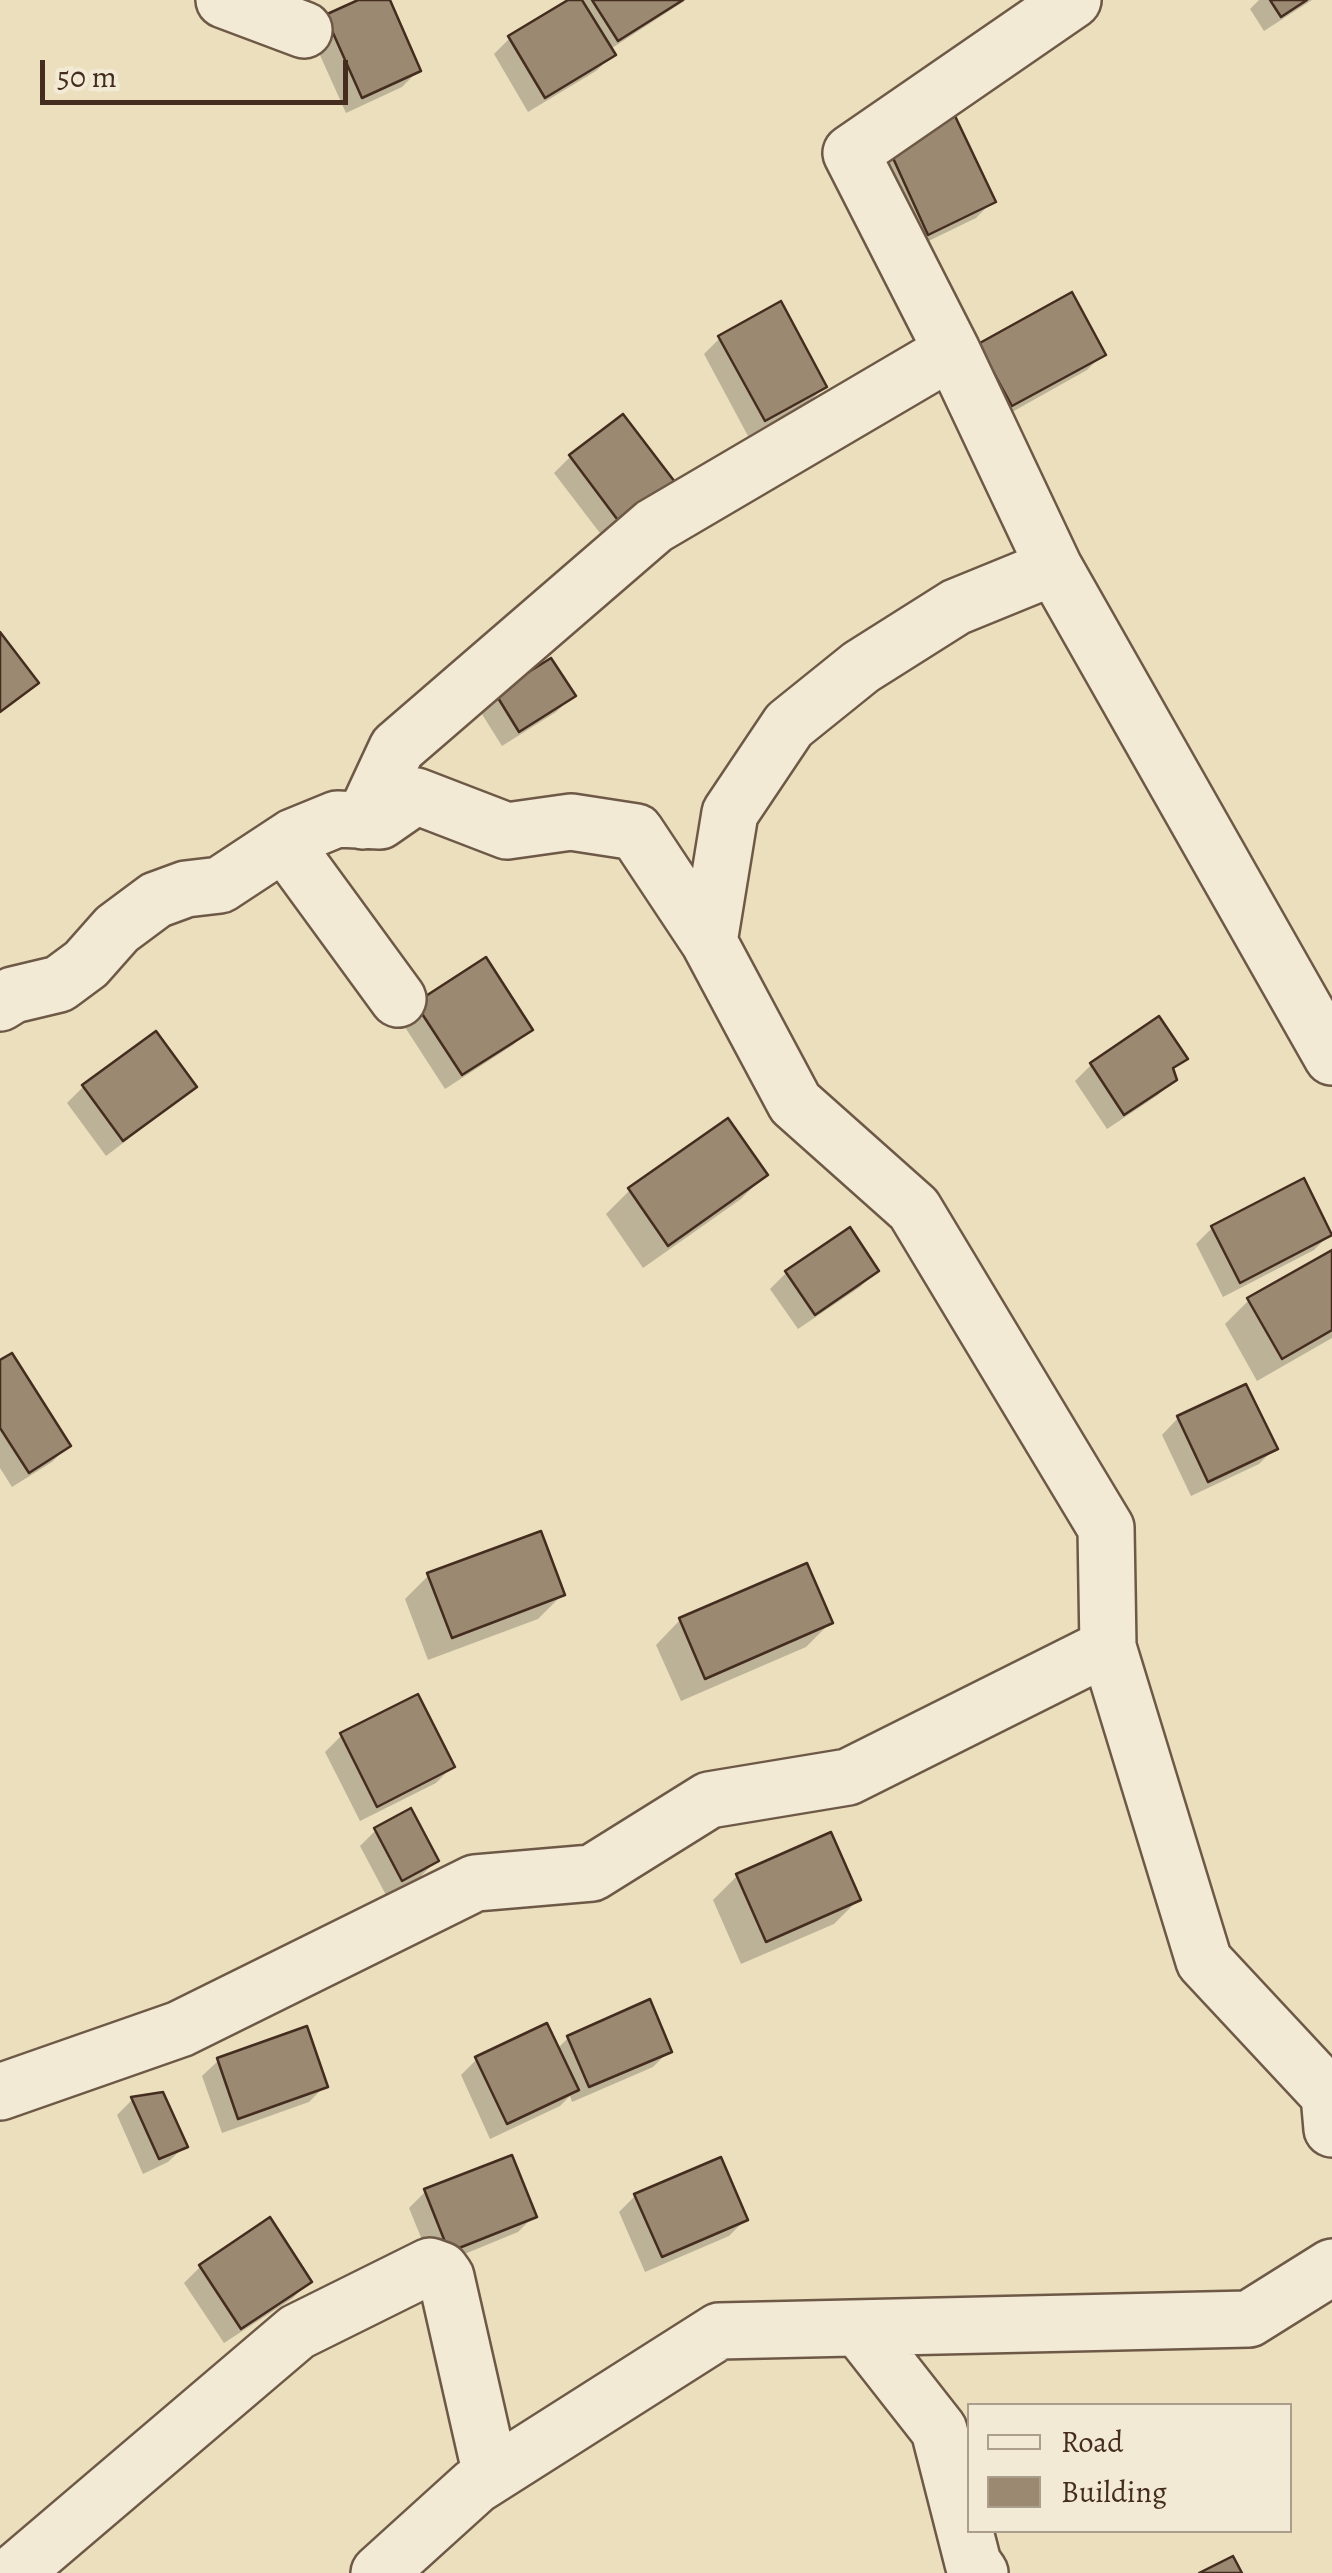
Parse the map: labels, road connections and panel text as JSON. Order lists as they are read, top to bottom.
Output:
{
  "legend": ["Road", "Building"],
  "scale_bar": "50 m"
}
